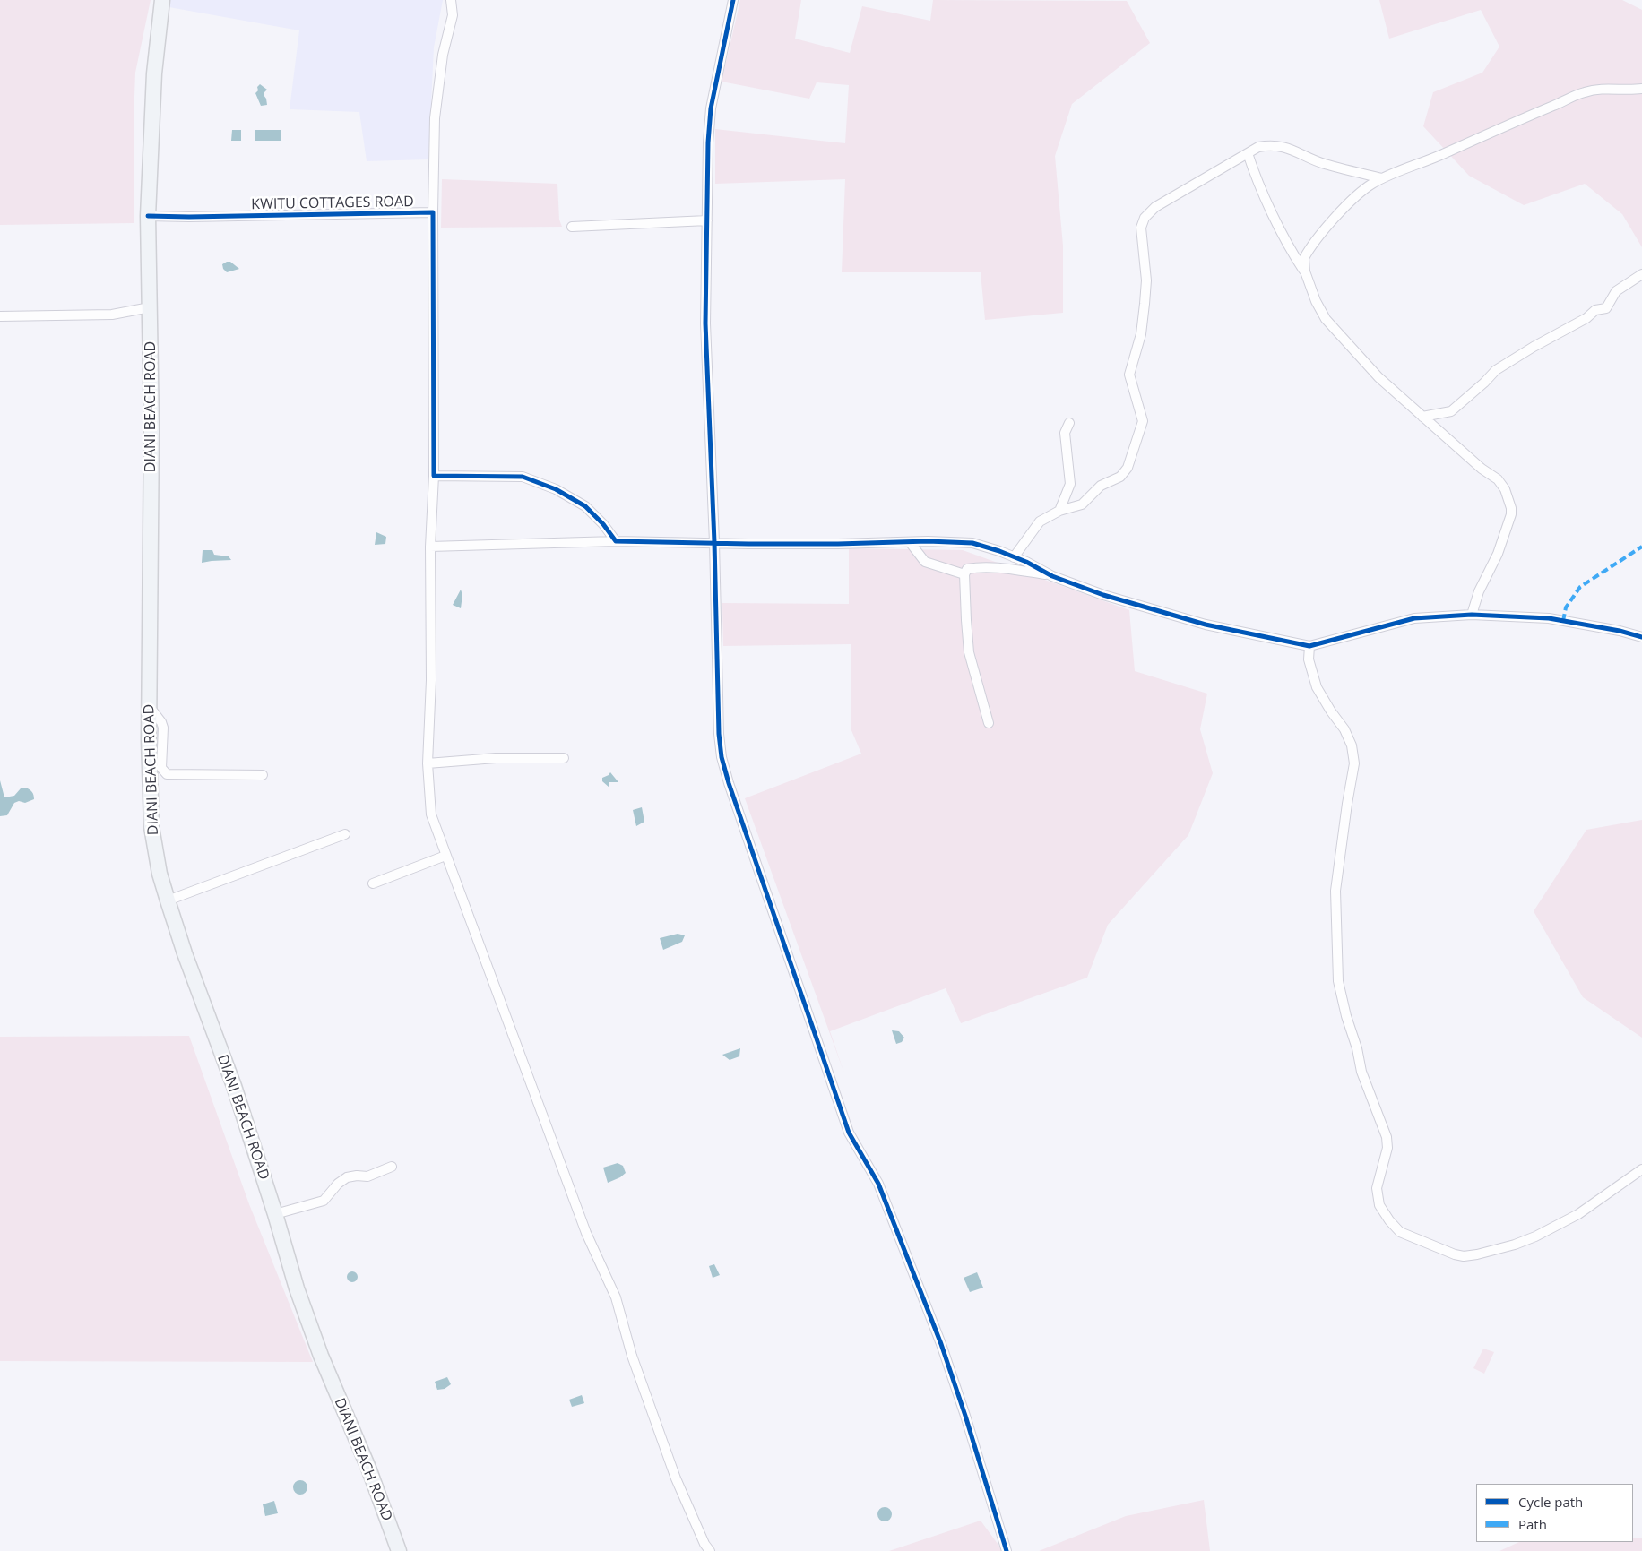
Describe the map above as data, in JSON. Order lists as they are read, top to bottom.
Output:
{
  "streets": {
    "main road": ["DIANI BEACH ROAD"],
    "street": ["KWITU COTTAGES ROAD"]
  },
  "crossings": [
    ["KWITU COTTAGES ROAD", "DIANI BEACH ROAD"]
  ],
  "legend": ["Cycle path", "Path"]
}
